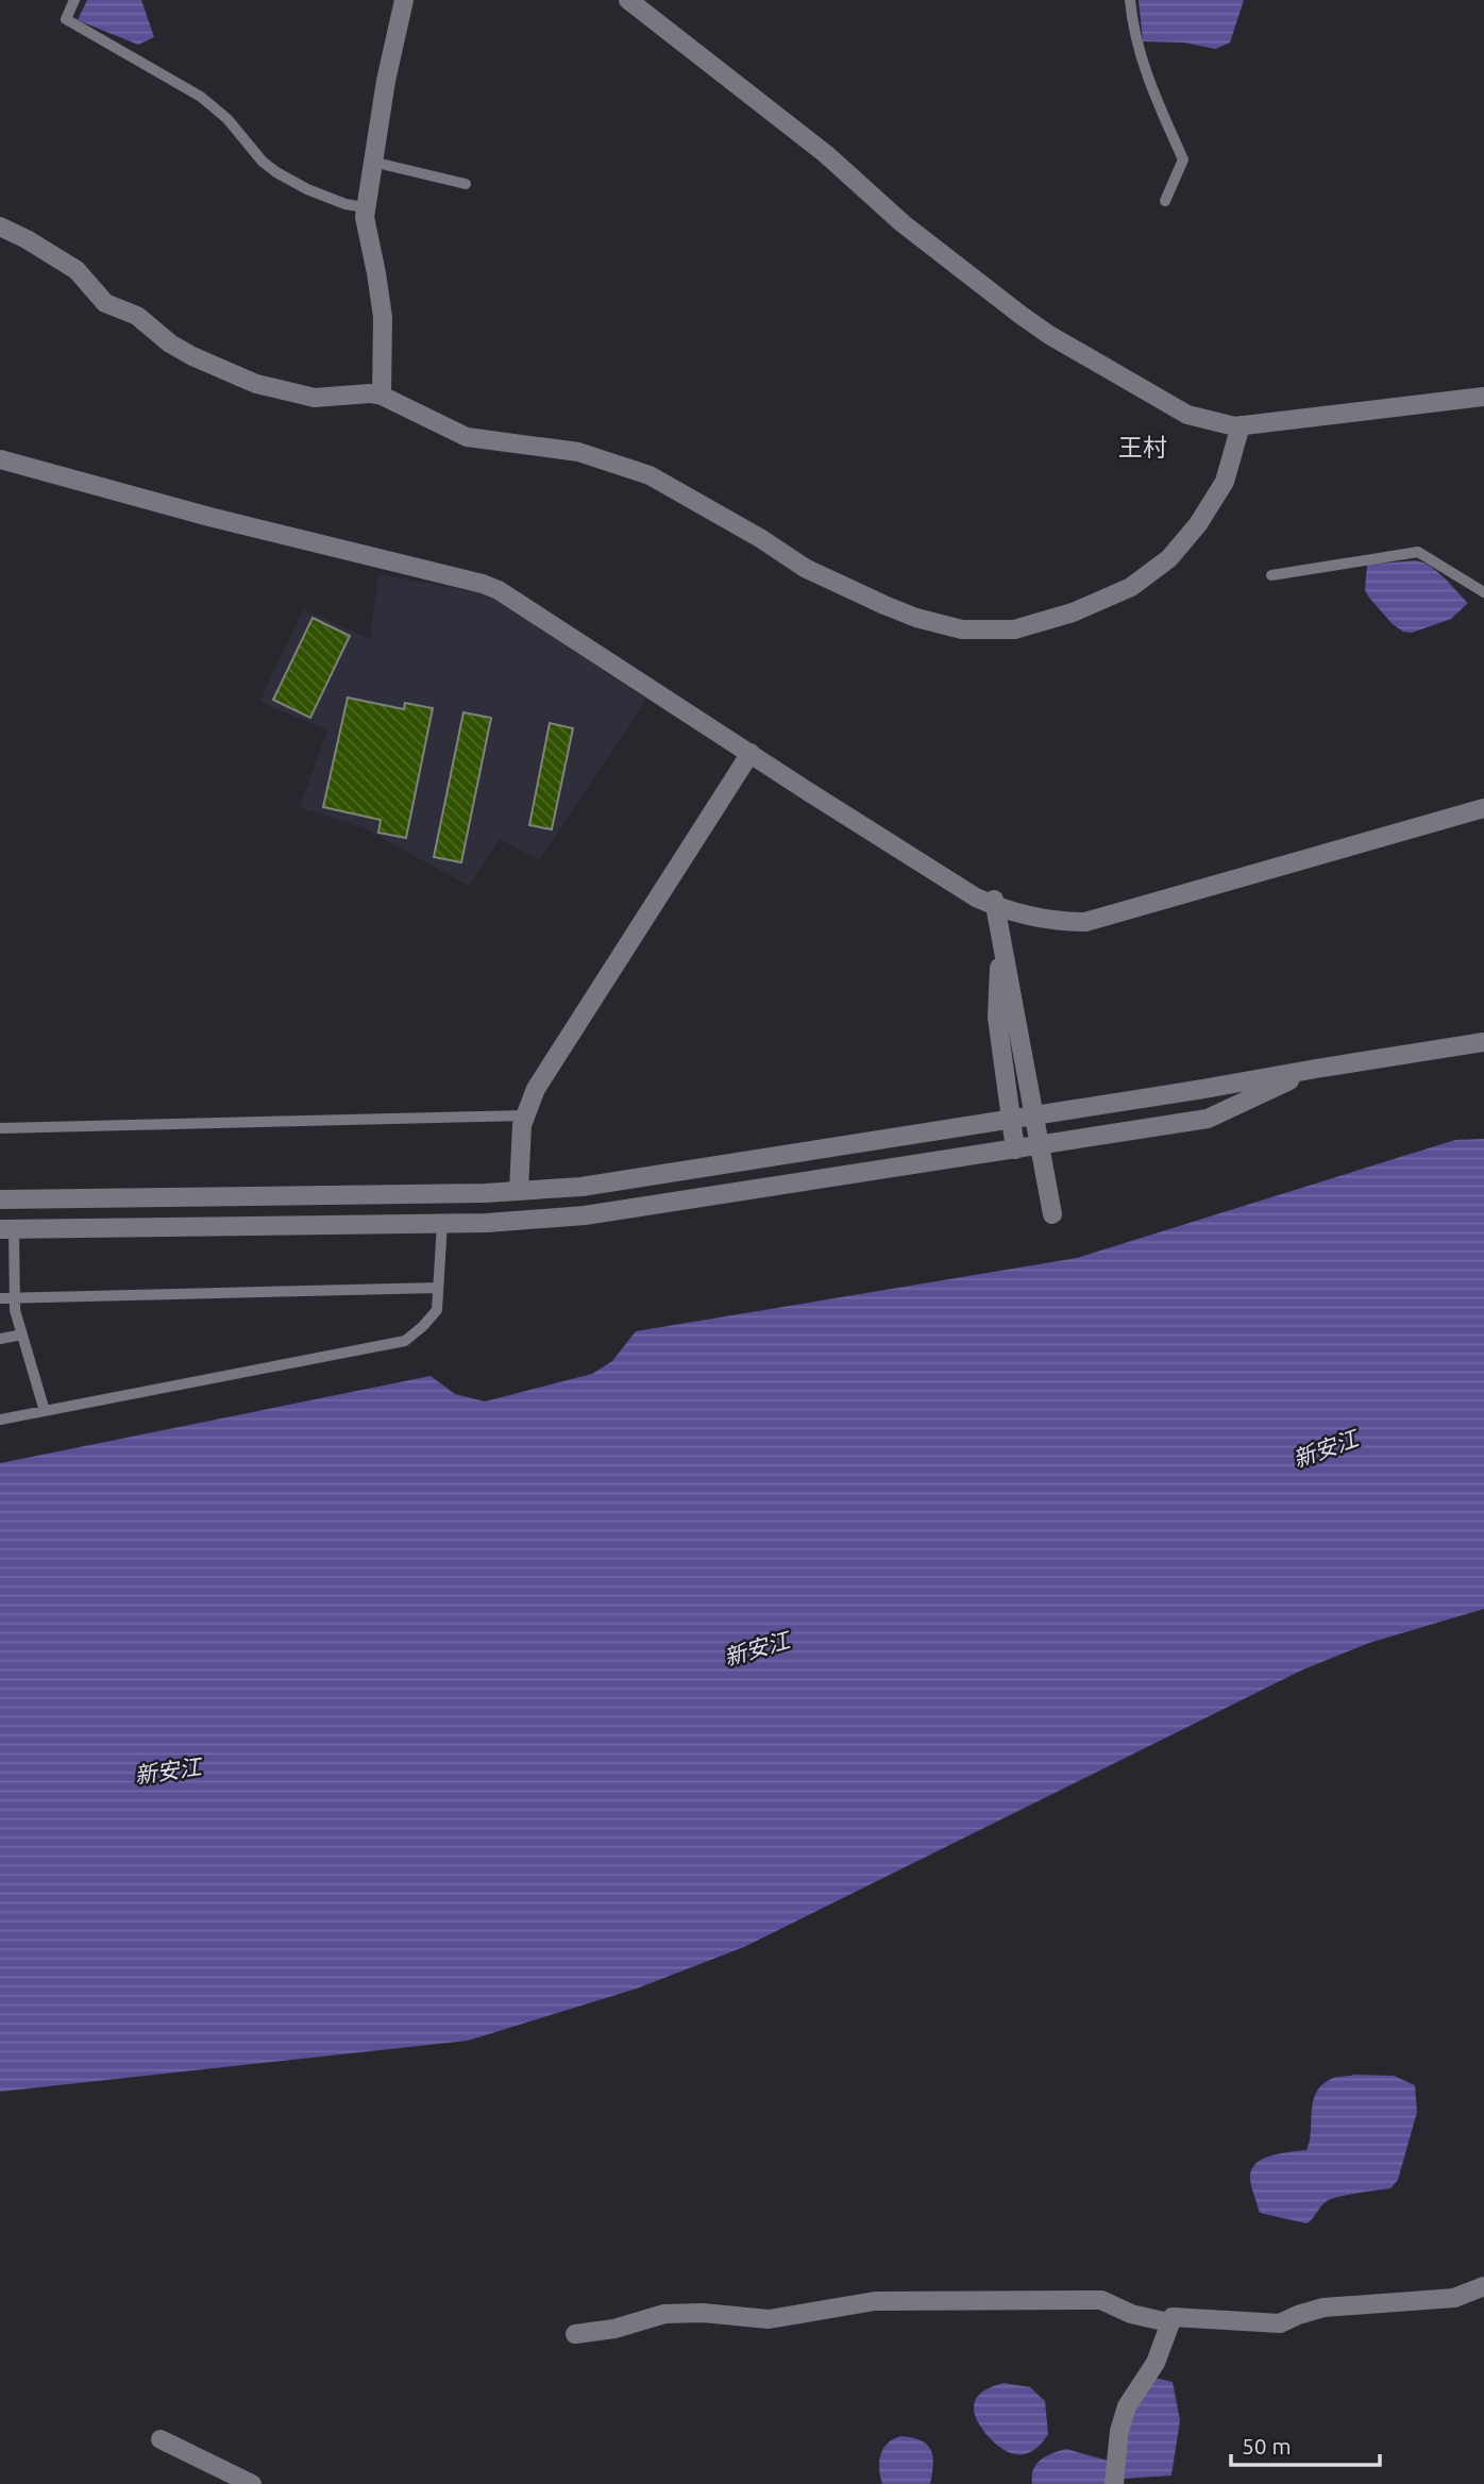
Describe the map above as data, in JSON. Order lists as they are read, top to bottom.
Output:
{
  "districts": ["王村"],
  "water": ["新安江"],
  "scale_bar": "50 m"
}
